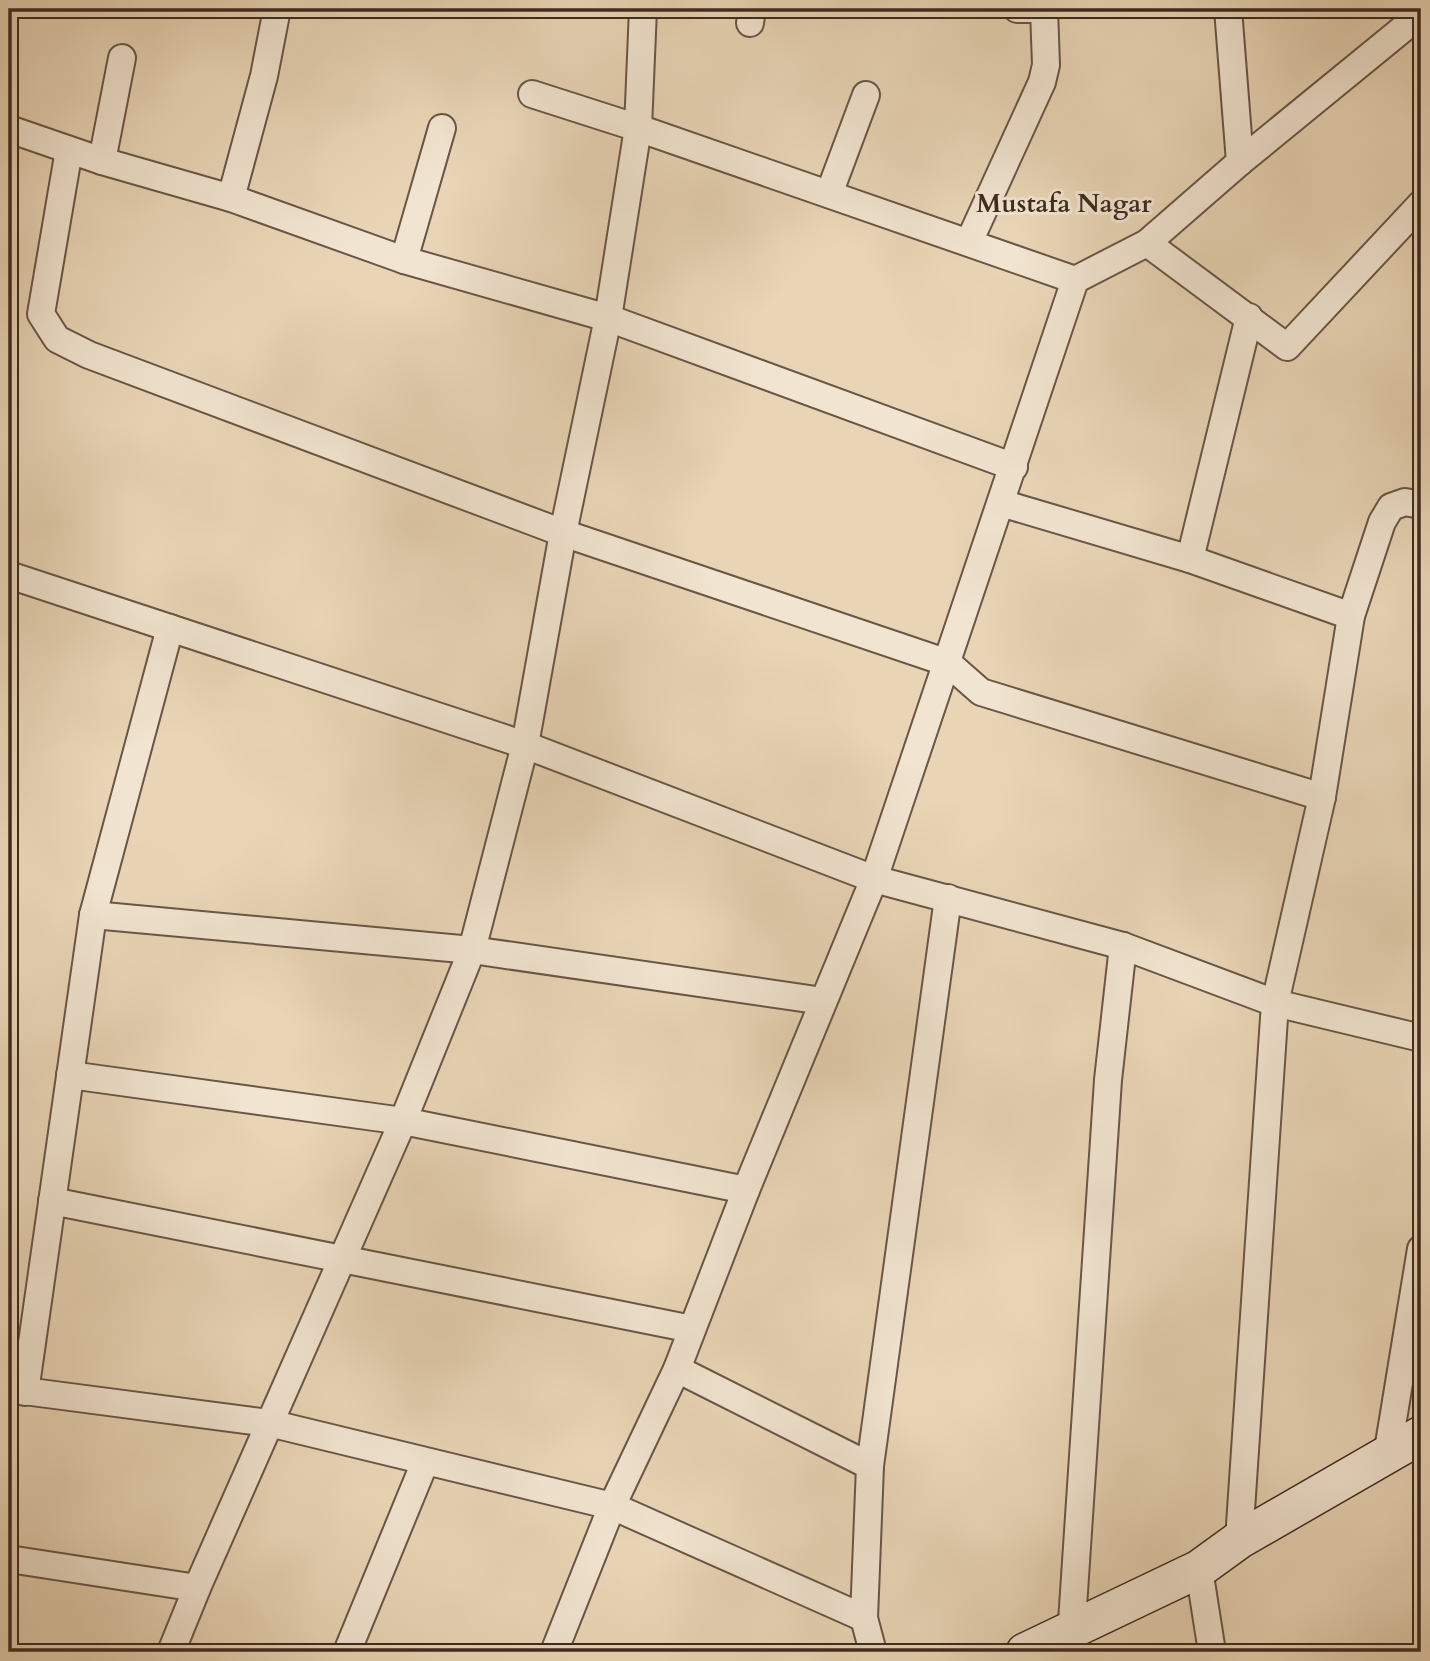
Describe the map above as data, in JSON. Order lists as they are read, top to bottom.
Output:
{
  "districts": ["Mustafa Nagar"]
}
